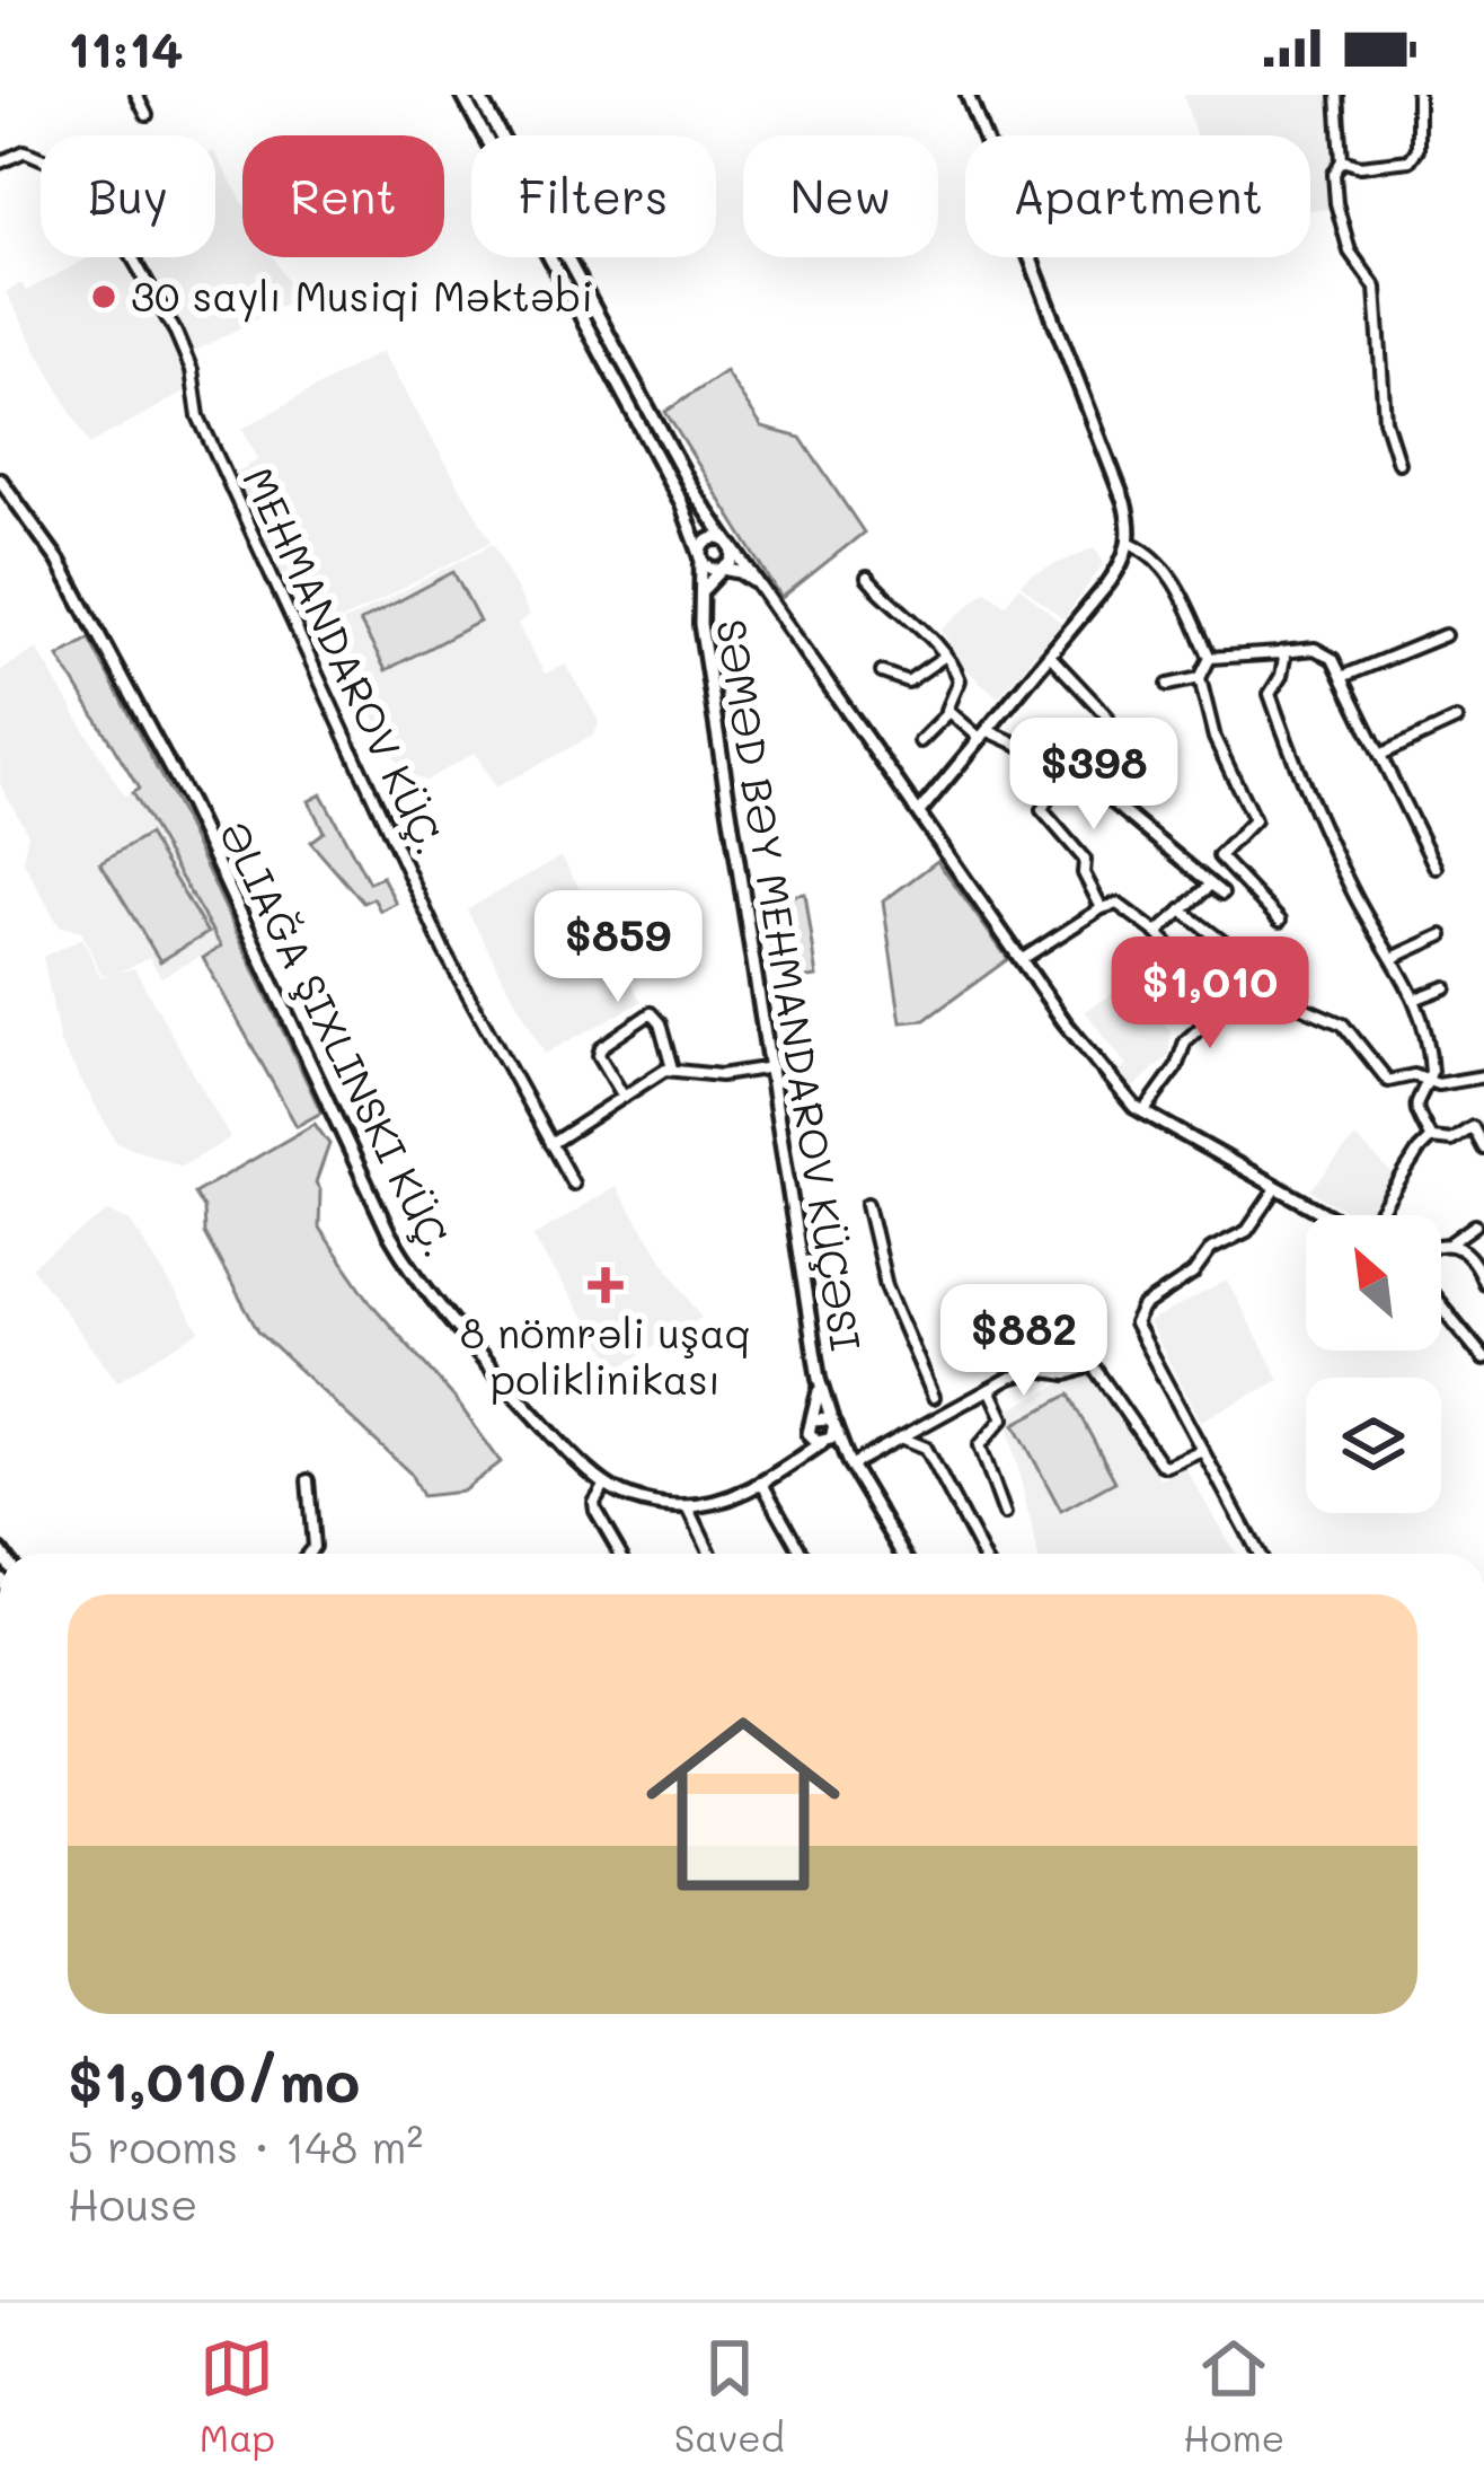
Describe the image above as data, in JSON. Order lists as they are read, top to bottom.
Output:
{
  "streets": {
    "main road": ["SƏMƏD BƏY MEHMANDAROV KÜÇƏSI"],
    "street": ["MEHMANDAROV KÜÇ."]
  },
  "places": {
    "other": ["30 saylı Musiqi Məktəbi"],
    "health": ["8 nömrəli uşaq poliklinikası"]
  },
  "north": "top left",
  "page": {
    "status": "11:14",
    "chip": [
      "Buy",
      "Rent",
      "Filters",
      "New",
      "Apartment"
    ],
    "price": [
      "$398",
      "$859",
      "$1,010",
      "$882"
    ],
    "list": [
      {
        "name": "$1,010/mo",
        "note": "5 rooms · 148 m² · House"
      }
    ],
    "tabs": ["Map", "Saved", "Home"]
  }
}
